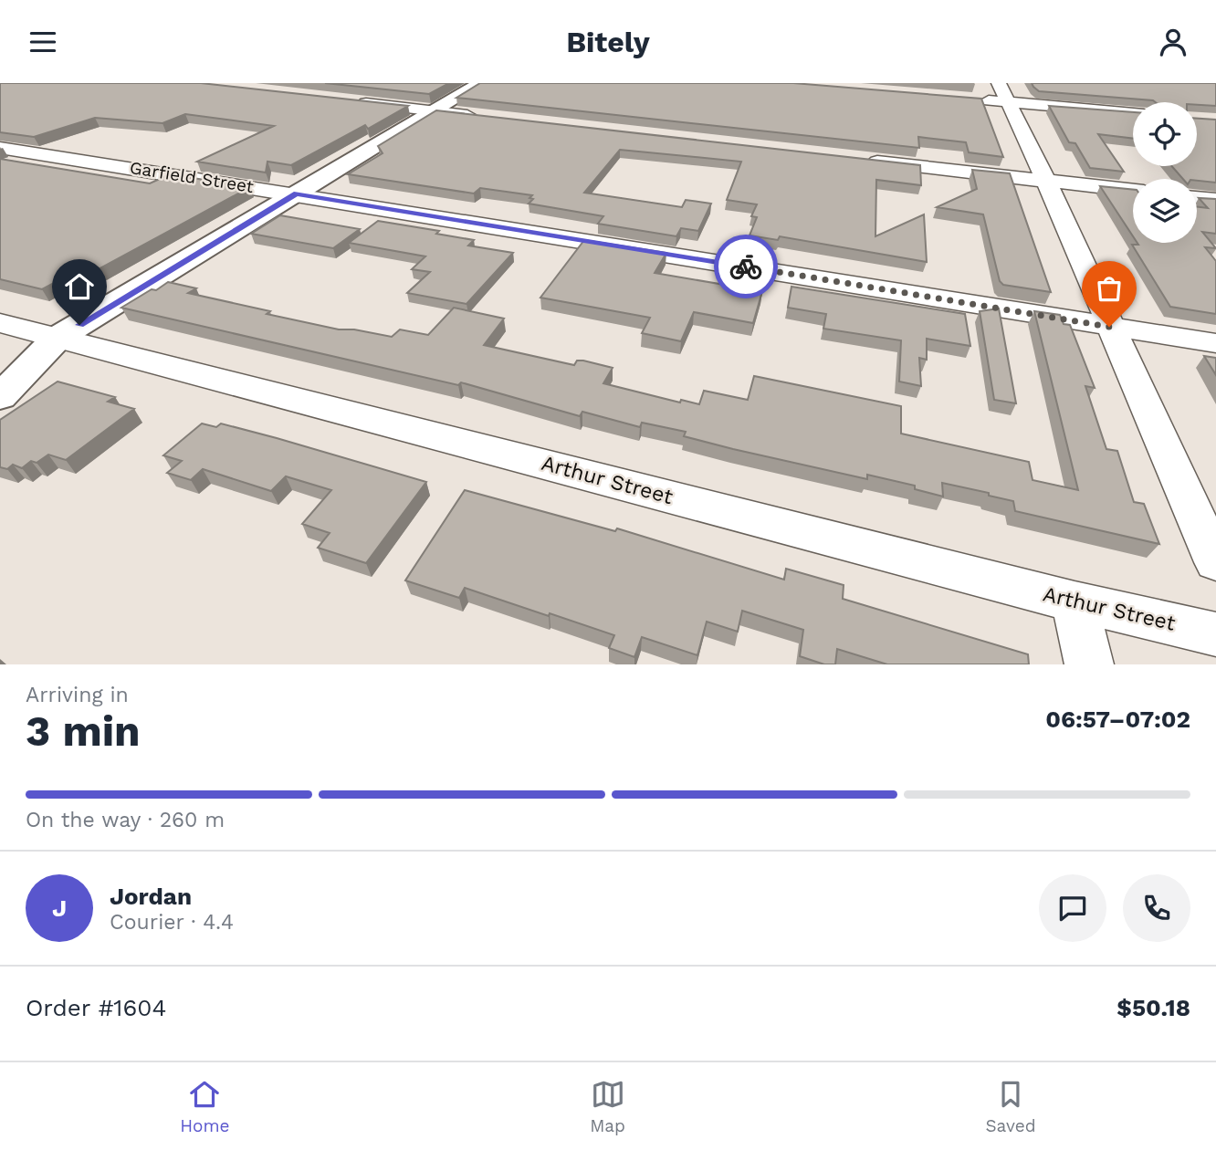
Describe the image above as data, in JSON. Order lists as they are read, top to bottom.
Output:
{
  "streets": {
    "street": ["Garfield Street", "Arthur Street"]
  },
  "page": {
    "header": "Bitely",
    "heading": ["3 min", "Arriving in", "06:57–07:02"],
    "panel": [
      "Jordan",
      "Courier · 4.4",
      "Order #1604",
      "$50.18"
    ],
    "bar": "On the way · 260 m",
    "round": "J",
    "tabs": ["Home", "Map", "Saved"]
  }
}
